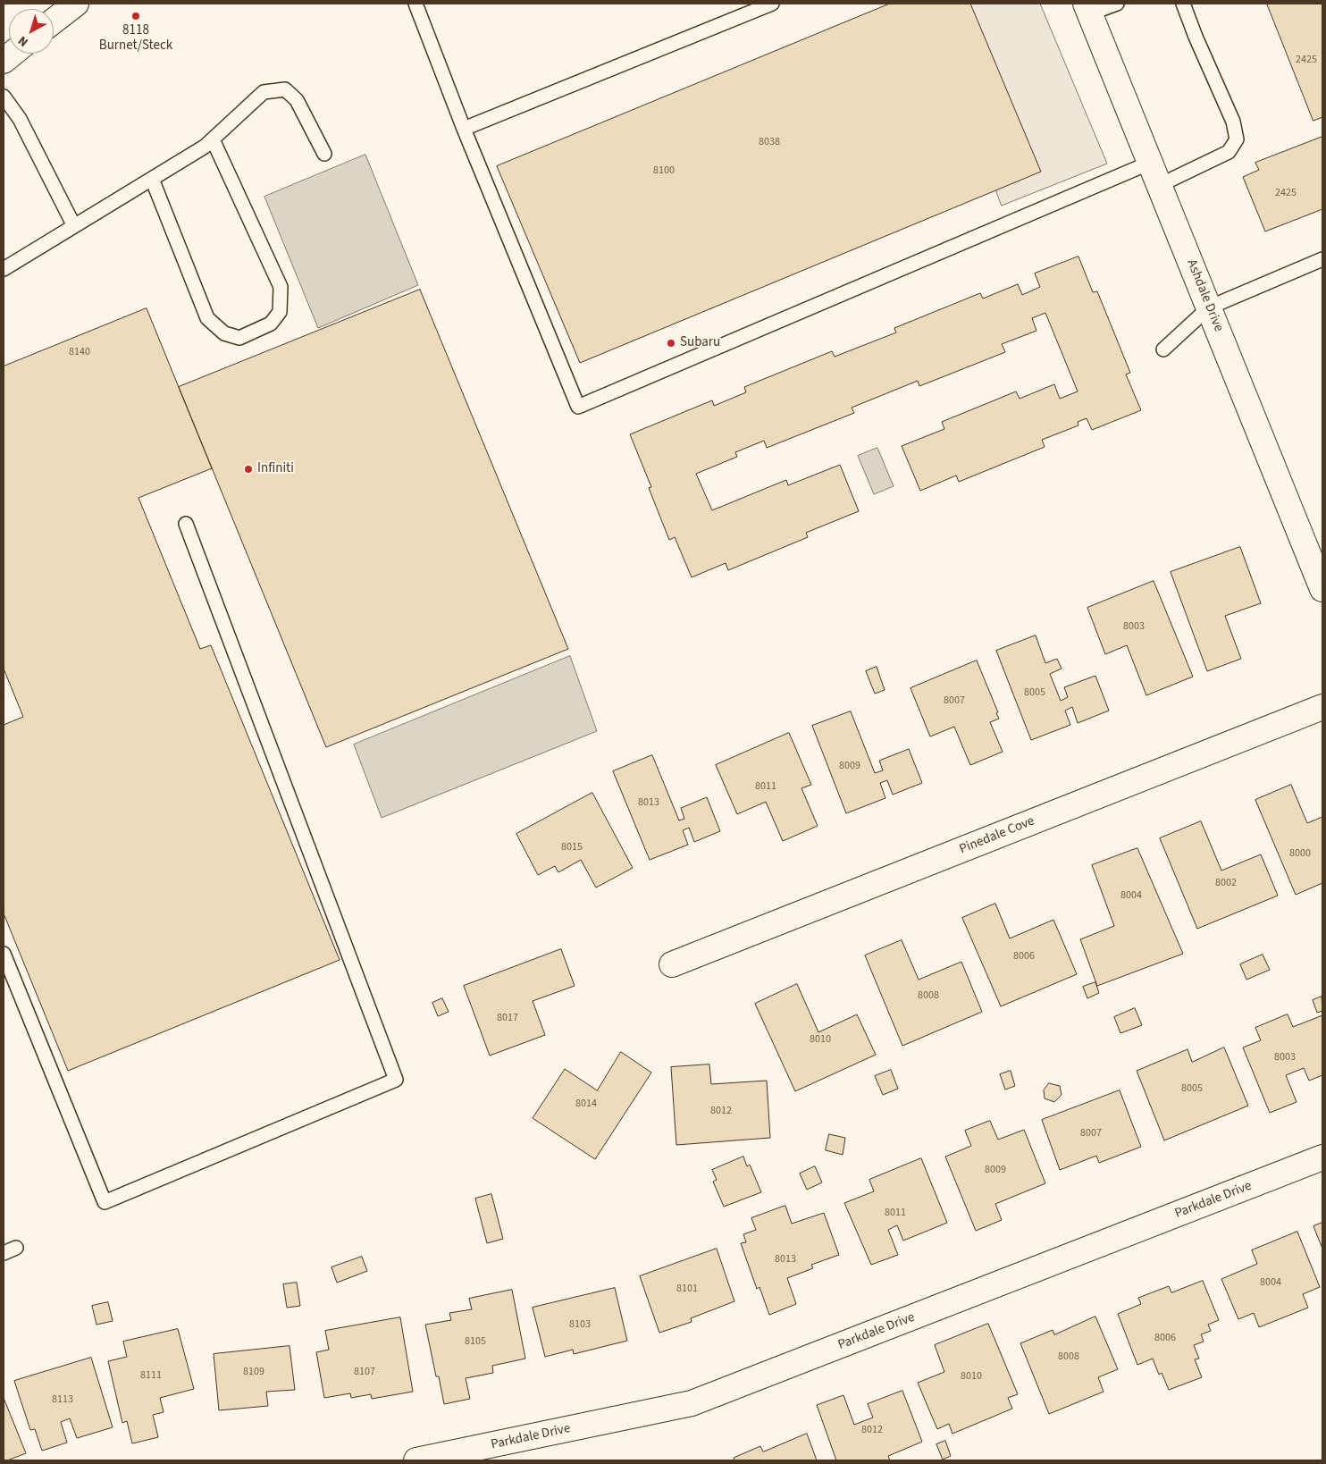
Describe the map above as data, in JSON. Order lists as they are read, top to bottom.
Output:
{
  "streets": {
    "street": ["Ashdale Drive", "Pinedale Cove", "Parkdale Drive"]
  },
  "places": ["8118 Burnet/Steck", "Subaru", "Infiniti"],
  "house_numbers": [
    "2425",
    "8038",
    "8100",
    "2425",
    "8140",
    "8003",
    "8005",
    "8007",
    "8009",
    "8011",
    "8013",
    "8015",
    "8000",
    "8002",
    "8004",
    "8006",
    "8008",
    "8017",
    "8010",
    "8003",
    "8005",
    "8014",
    "8012",
    "8007",
    "8009",
    "8011",
    "8013",
    "8004",
    "8101",
    "8103",
    "8006",
    "8105",
    "8008",
    "8109",
    "8107",
    "8111",
    "8010",
    "8113",
    "8012"
  ],
  "north": "bottom left"
}
